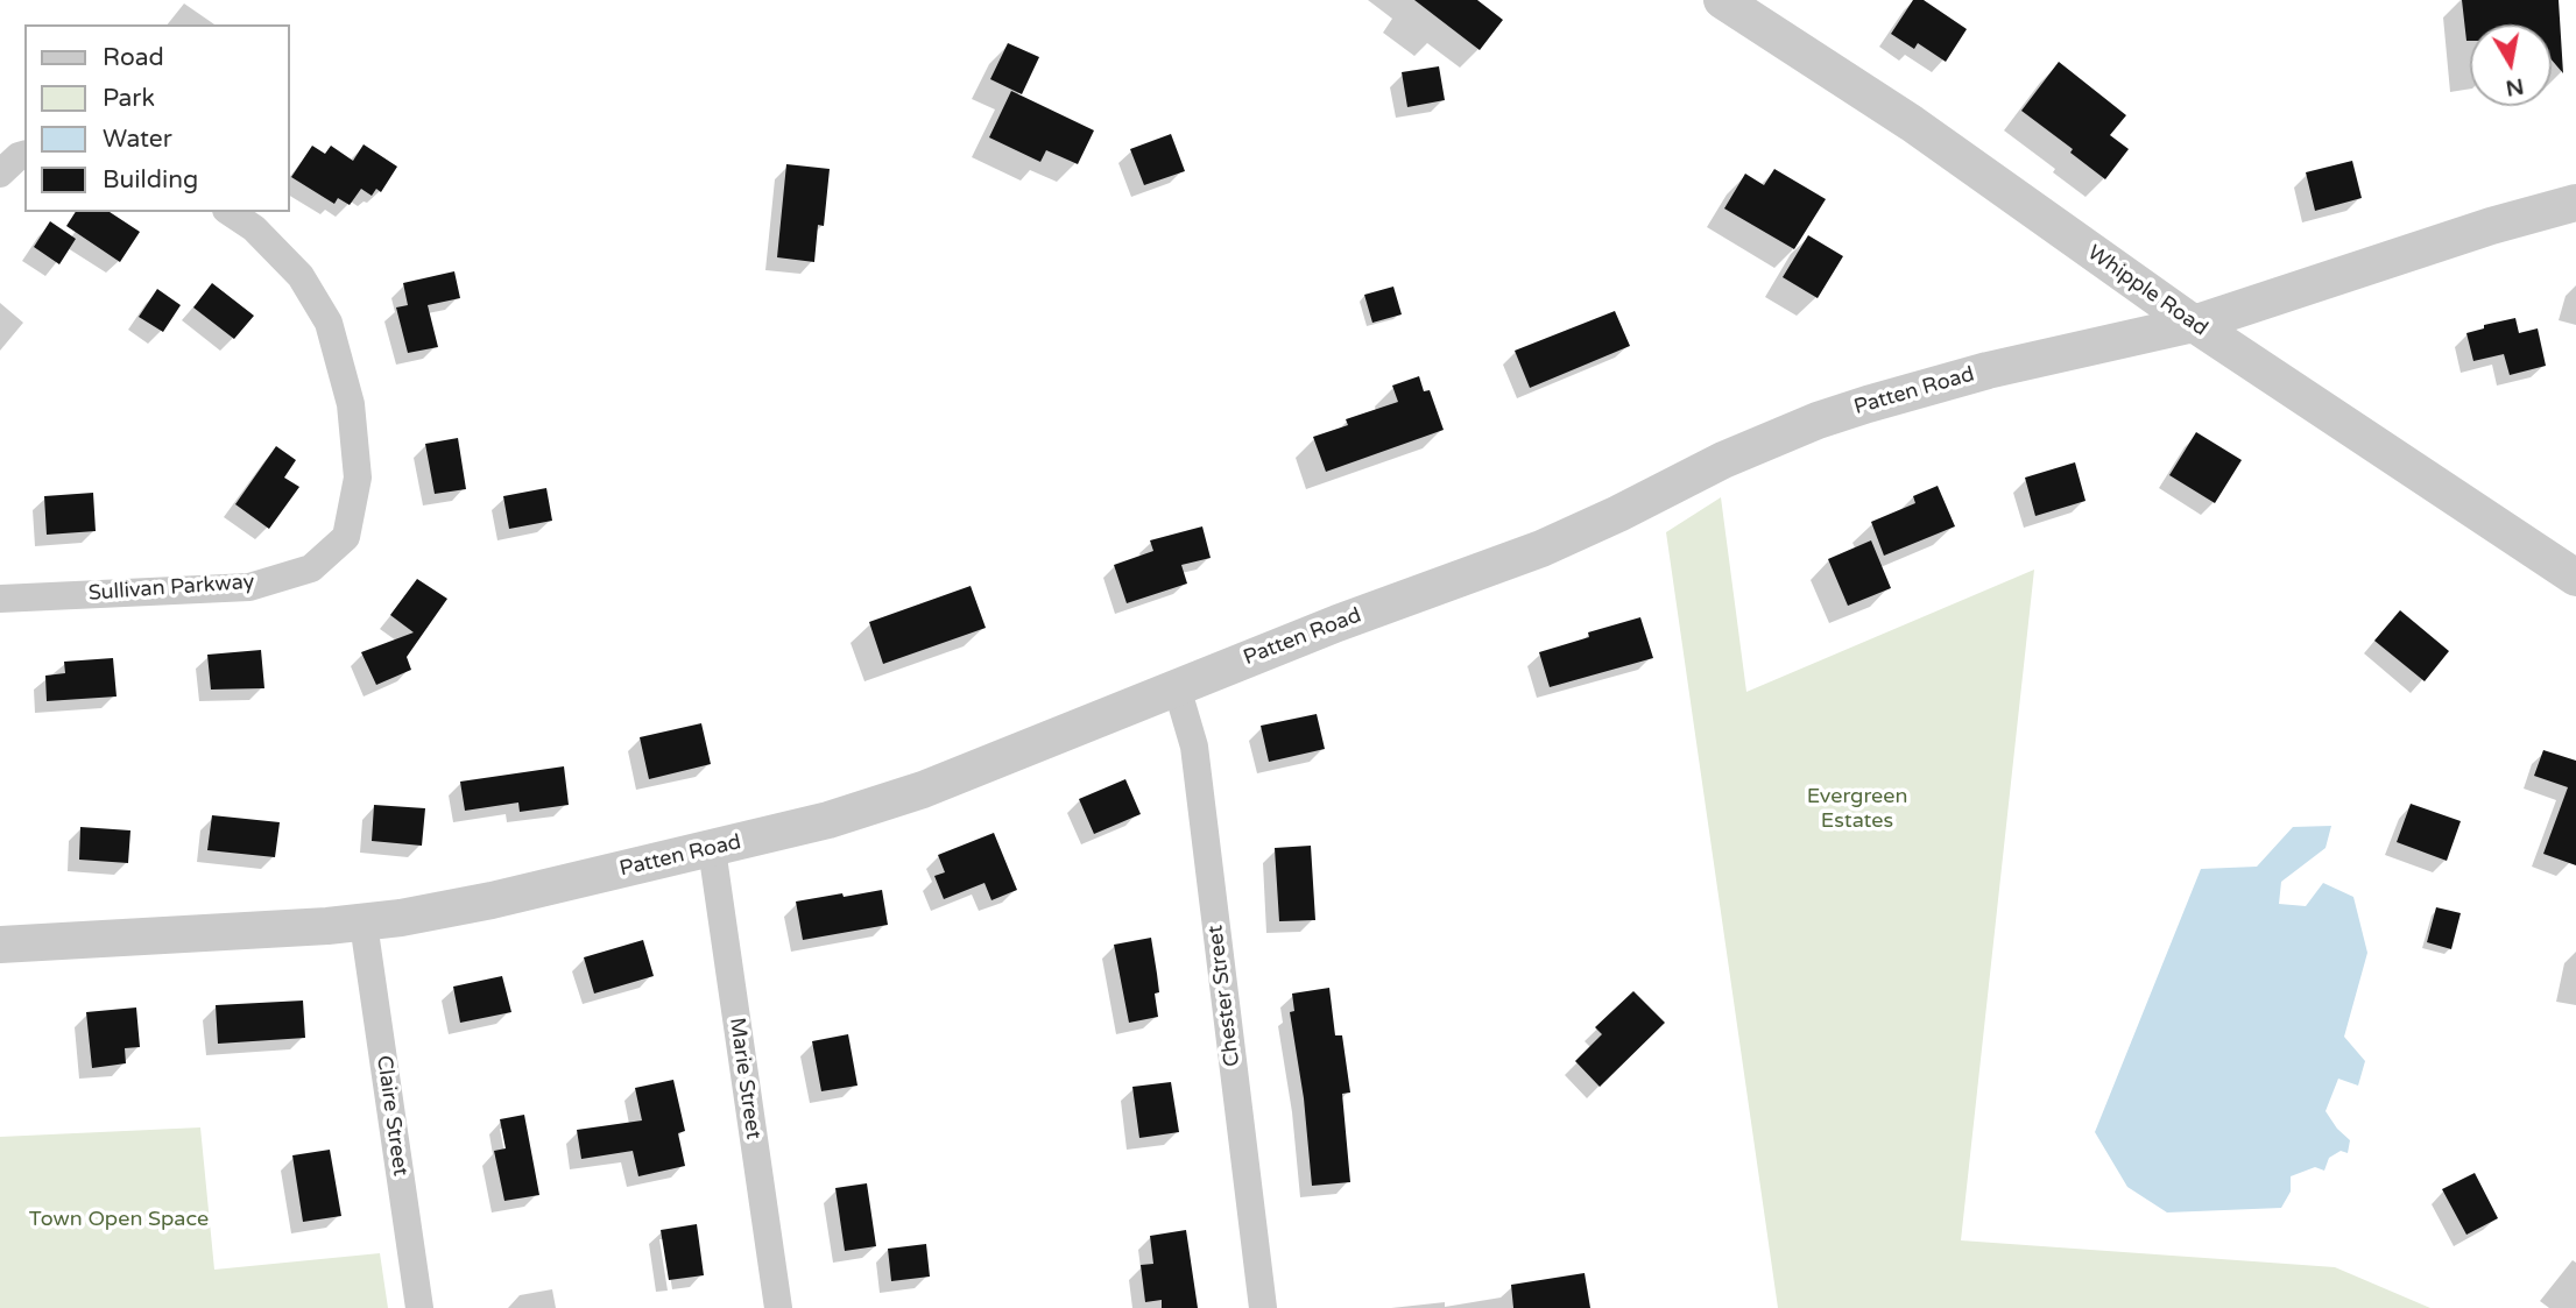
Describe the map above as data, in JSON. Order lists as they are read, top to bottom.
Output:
{
  "streets": {
    "street": [
      "Whipple Road",
      "Patten Road",
      "Sullivan Parkway",
      "Chester Street",
      "Marie Street",
      "Claire Street"
    ]
  },
  "crossings": [
    ["Whipple Road", "Patten Road"],
    ["Patten Road", "Chester Street"],
    ["Patten Road", "Marie Street"],
    ["Patten Road", "Claire Street"]
  ],
  "parks": ["Evergreen Estates", "Town Open Space"],
  "legend": [
    "Road",
    "Park",
    "Water",
    "Building"
  ],
  "north": "bottom"
}
